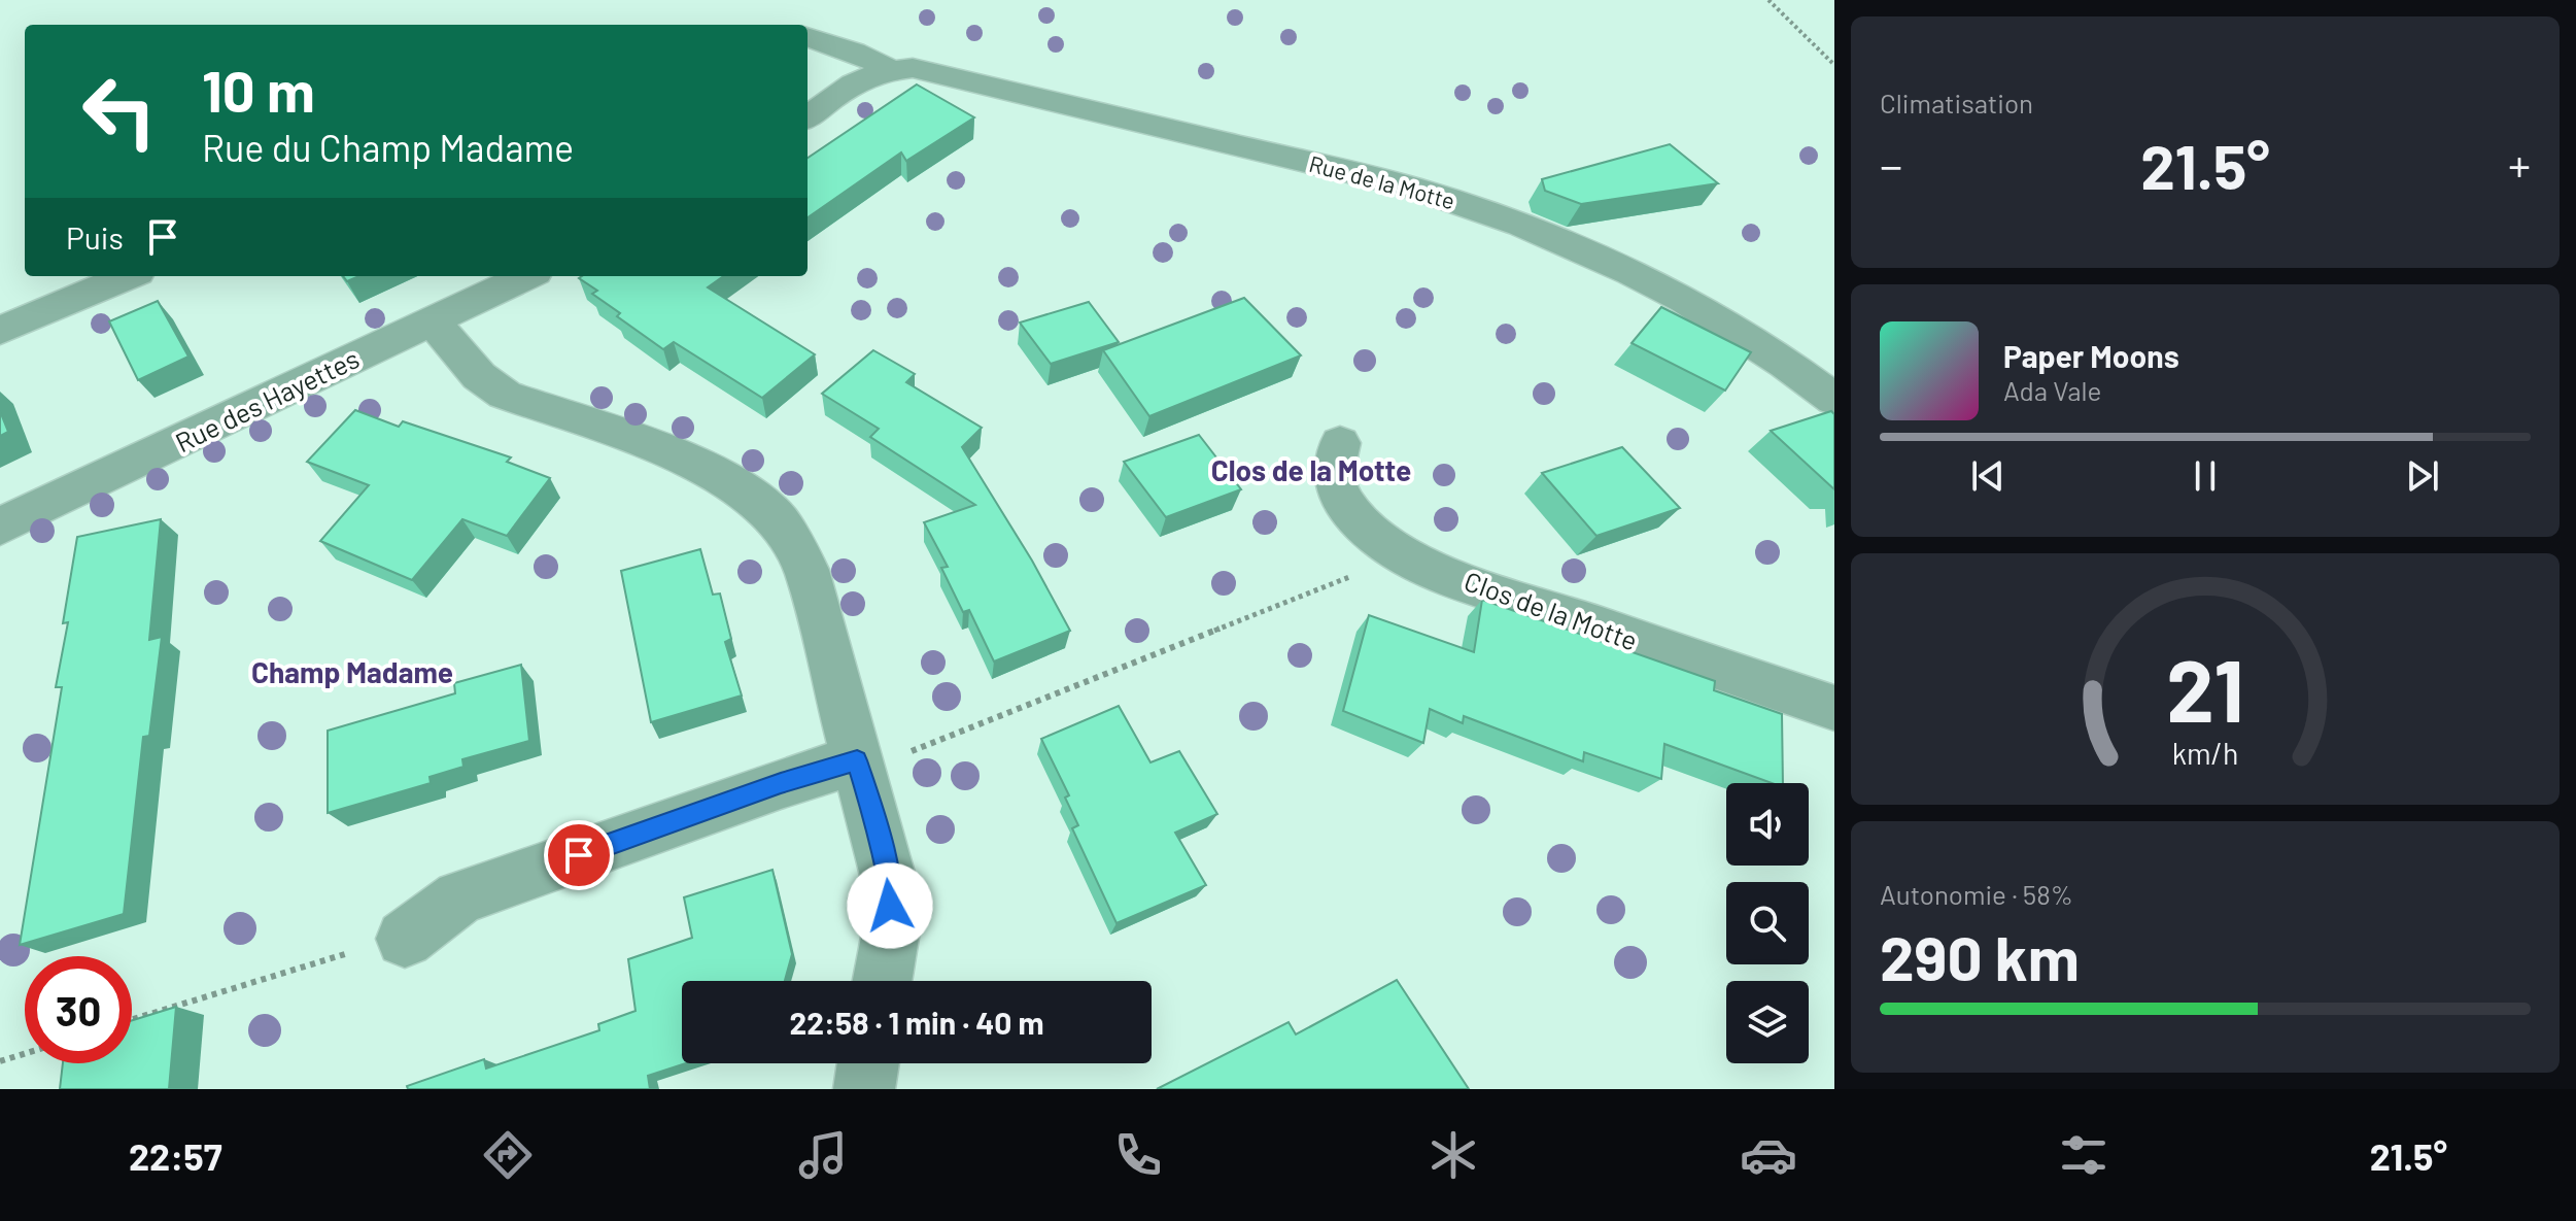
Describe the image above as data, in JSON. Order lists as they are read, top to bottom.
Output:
{
  "streets": {
    "street": ["Rue de la Motte", "Rue des Hayettes", "Clos de la Motte"]
  },
  "districts": ["Clos de la Motte", "Champ Madame"],
  "page": {
    "tile": [
      "Climatisation",
      ["Autonomie · 58%", "290 km"]
    ],
    "turn": ["10 m", "Rue du Champ Madame"],
    "heat": ["−", "21.5°", "+"],
    "then": "Puis",
    "song": ["Paper Moons", "Ada Vale"],
    "limit": "30",
    "trip": "22:58 · 1 min · 40 m",
    "tabs": ["22:57", "21.5°"],
    "gauge": ["21", "km/h"]
  }
}
